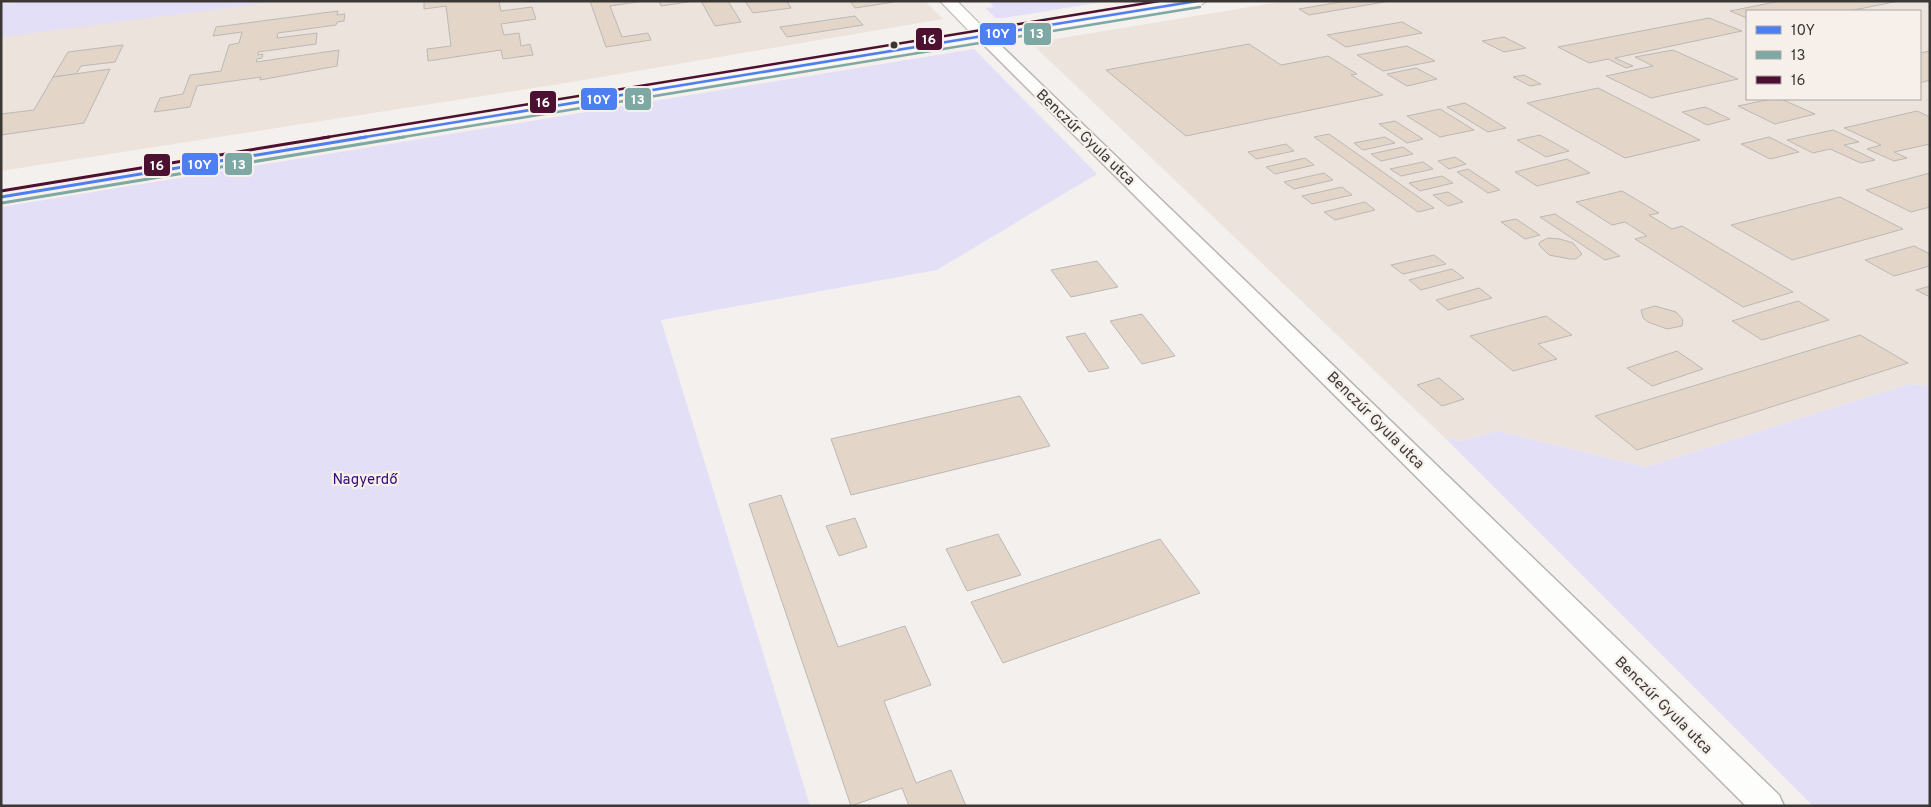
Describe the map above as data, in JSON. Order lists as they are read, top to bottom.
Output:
{
  "streets": {
    "street": ["Benczúr Gyula utca"]
  },
  "parks": ["Nagyerdő"],
  "lines": ["transit line 10Y", "transit line 16", "transit line 13"],
  "legend": ["10Y", "13", "16"]
}
